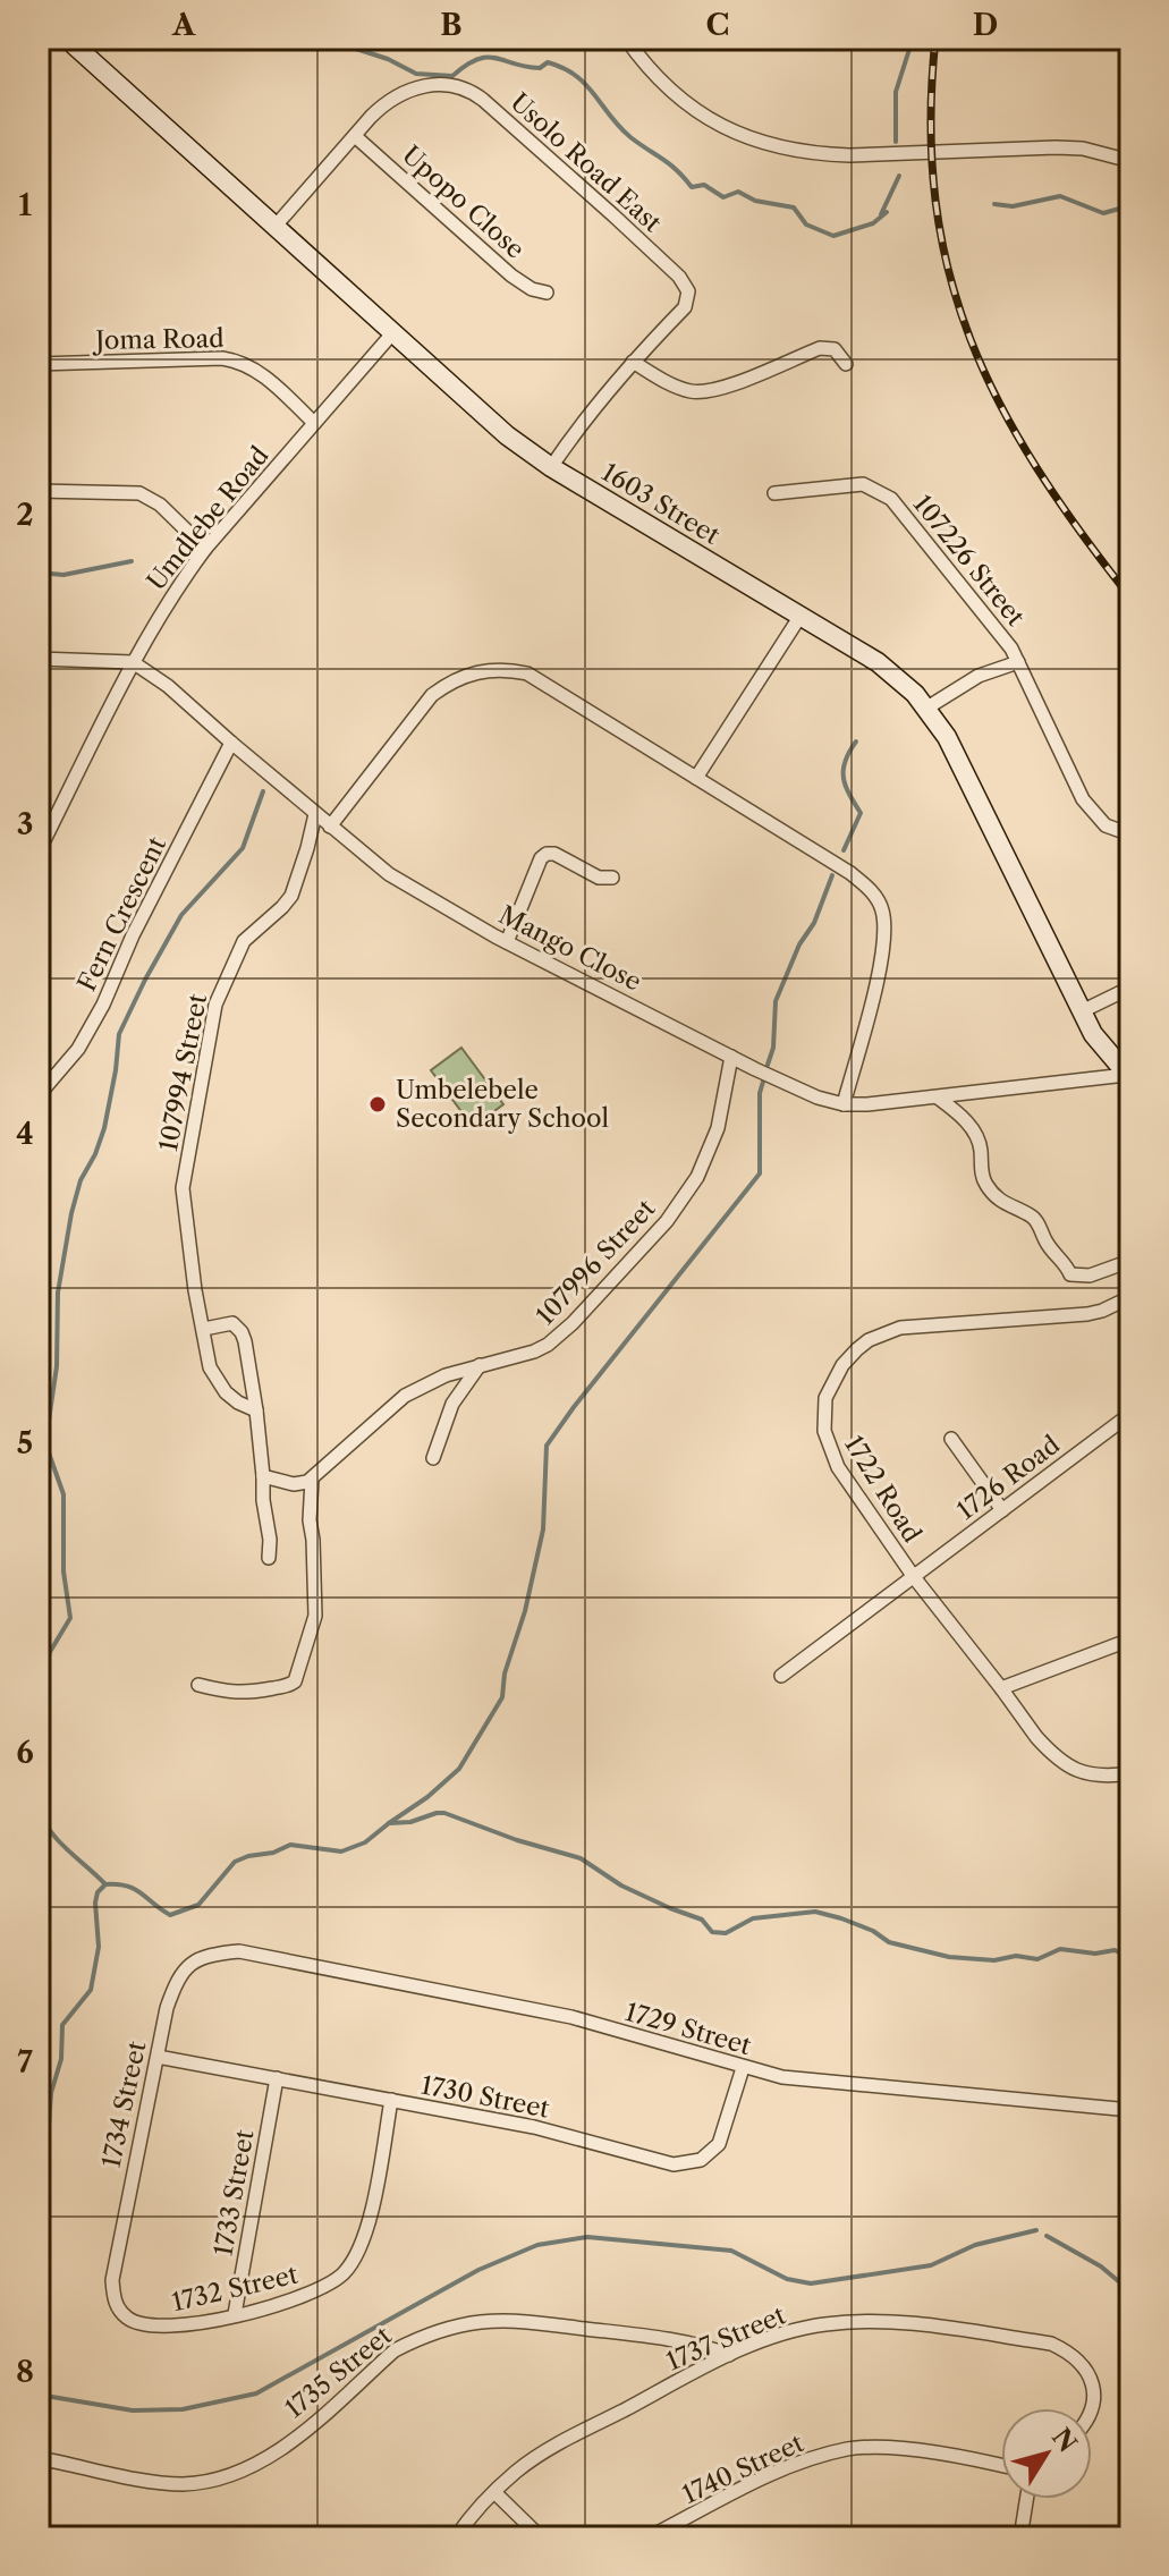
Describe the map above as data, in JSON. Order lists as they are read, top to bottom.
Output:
{
  "streets": {
    "street": [
      "Usolo Road East",
      "Upopo Close",
      "Joma Road",
      "1603 Street",
      "Umdlebe Road",
      "107226 Street",
      "Fern Crescent",
      "Mango Close",
      "107994 Street",
      "107996 Street",
      "1726 Road",
      "1722 Road",
      "1729 Street",
      "1730 Street",
      "1734 Street",
      "1733 Street",
      "1732 Street",
      "1737 Street",
      "1735 Street",
      "1740 Street"
    ]
  },
  "crossings": [
    ["Usolo Road East", "Upopo Close"],
    ["Usolo Road East", "1603 Street"],
    ["Joma Road", "Umdlebe Road"],
    ["1603 Street", "Umdlebe Road"],
    ["1603 Street", "107226 Street"],
    ["1603 Street", "Mango Close"],
    ["Umdlebe Road", "Mango Close"],
    ["Fern Crescent", "Mango Close"],
    ["Mango Close", "107994 Street"],
    ["Mango Close", "107996 Street"],
    ["1726 Road", "1722 Road"],
    ["1729 Street", "1730 Street"],
    ["1729 Street", "1734 Street"],
    ["1730 Street", "1734 Street"],
    ["1730 Street", "1733 Street"],
    ["1730 Street", "1732 Street"],
    ["1734 Street", "1732 Street"],
    ["1733 Street", "1732 Street"],
    ["1737 Street", "1735 Street"]
  ],
  "places": ["Umbelebele Secondary School"],
  "north": "top right",
  "grid": {
    "columns": [
      "A",
      "B",
      "C",
      "D"
    ],
    "rows": [
      "1",
      "2",
      "3",
      "4",
      "5",
      "6",
      "7",
      "8"
    ]
  }
}
